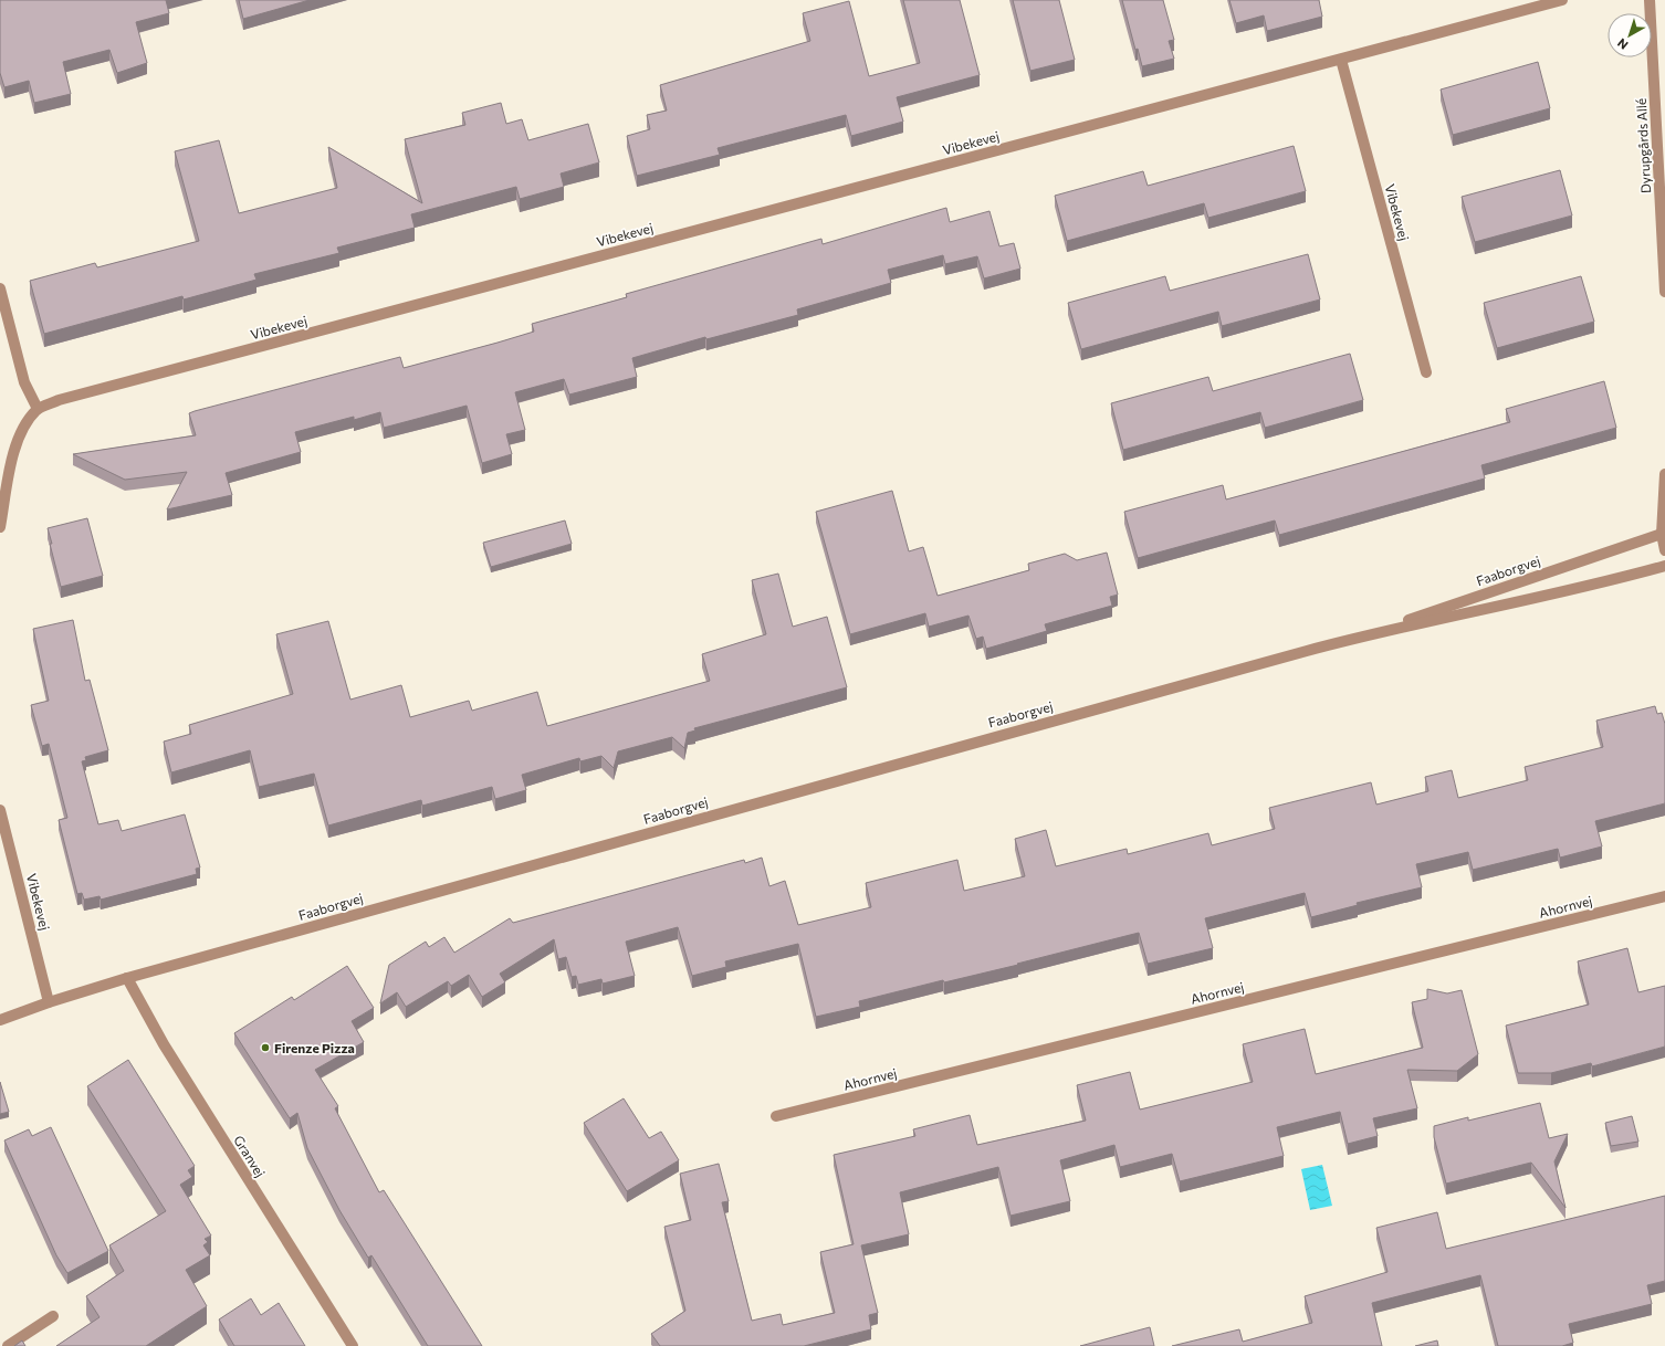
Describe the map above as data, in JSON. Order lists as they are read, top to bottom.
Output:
{
  "streets": {
    "street": [
      "Vibekevej",
      "Dyrupgårds Allé",
      "Faaborgvej",
      "Ahornvej",
      "Granvej"
    ]
  },
  "crossings": [
    ["Vibekevej", "Faaborgvej"],
    ["Faaborgvej", "Granvej"]
  ],
  "places": ["Firenze Pizza"],
  "north": "bottom left"
}
